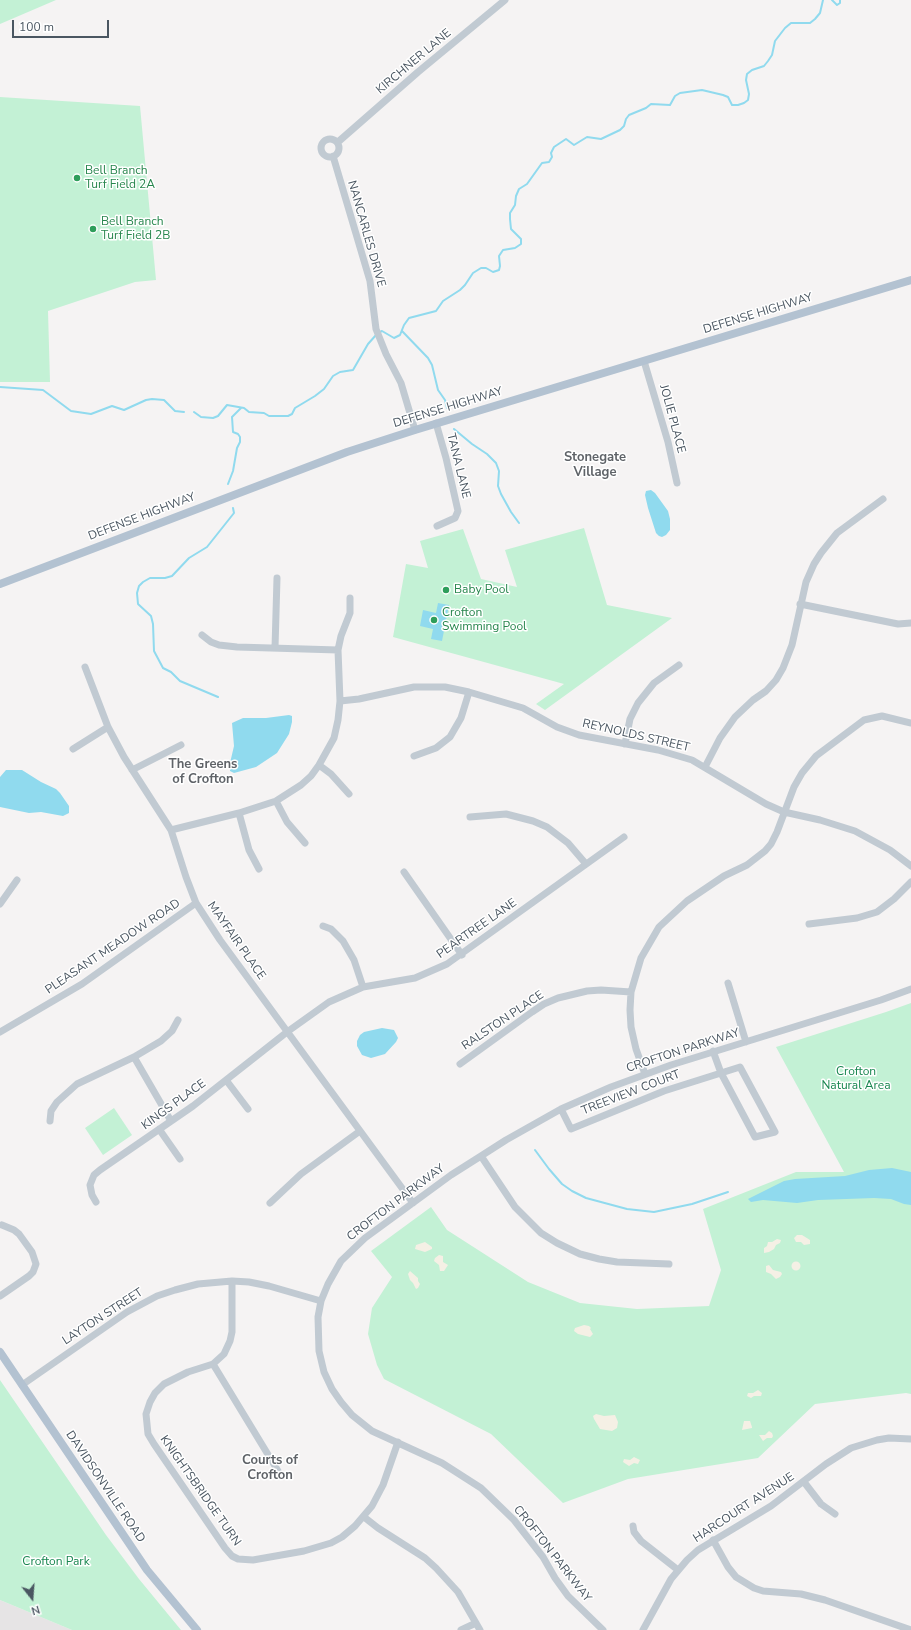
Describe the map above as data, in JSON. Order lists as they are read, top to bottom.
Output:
{
  "streets": {
    "main road": ["DEFENSE HIGHWAY", "DAVIDSONVILLE ROAD"],
    "street": [
      "KIRCHNER LANE",
      "NANCARLES DRIVE",
      "JOLIE PLACE",
      "TANA LANE",
      "REYNOLDS STREET",
      "PEARTREE LANE",
      "MAYFAIR PLACE",
      "PLEASANT MEADOW ROAD",
      "RALSTON PLACE",
      "CROFTON PARKWAY",
      "TREEVIEW COURT",
      "KINGS PLACE",
      "LAYTON STREET",
      "KNIGHTSBRIDGE TURN",
      "HARCOURT AVENUE"
    ]
  },
  "crossings": [
    ["KIRCHNER LANE", "NANCARLES DRIVE"],
    ["NANCARLES DRIVE", "DEFENSE HIGHWAY"],
    ["DEFENSE HIGHWAY", "JOLIE PLACE"],
    ["DEFENSE HIGHWAY", "TANA LANE"],
    ["PEARTREE LANE", "MAYFAIR PLACE"],
    ["PEARTREE LANE", "KINGS PLACE"],
    ["MAYFAIR PLACE", "PLEASANT MEADOW ROAD"],
    ["MAYFAIR PLACE", "CROFTON PARKWAY"],
    ["MAYFAIR PLACE", "KINGS PLACE"],
    ["CROFTON PARKWAY", "TREEVIEW COURT"],
    ["CROFTON PARKWAY", "LAYTON STREET"],
    ["CROFTON PARKWAY", "KNIGHTSBRIDGE TURN"],
    ["LAYTON STREET", "DAVIDSONVILLE ROAD"]
  ],
  "districts": ["Stonegate Village", "The Greens of Crofton", "Courts of Crofton"],
  "parks": ["Crofton Natural Area", "Crofton Park"],
  "places": [
    "Bell Branch Turf Field 2A",
    "Bell Branch Turf Field 2B",
    "Baby Pool",
    "Crofton Swimming Pool"
  ],
  "scale_bar": "100 m",
  "north": "bottom"
}
